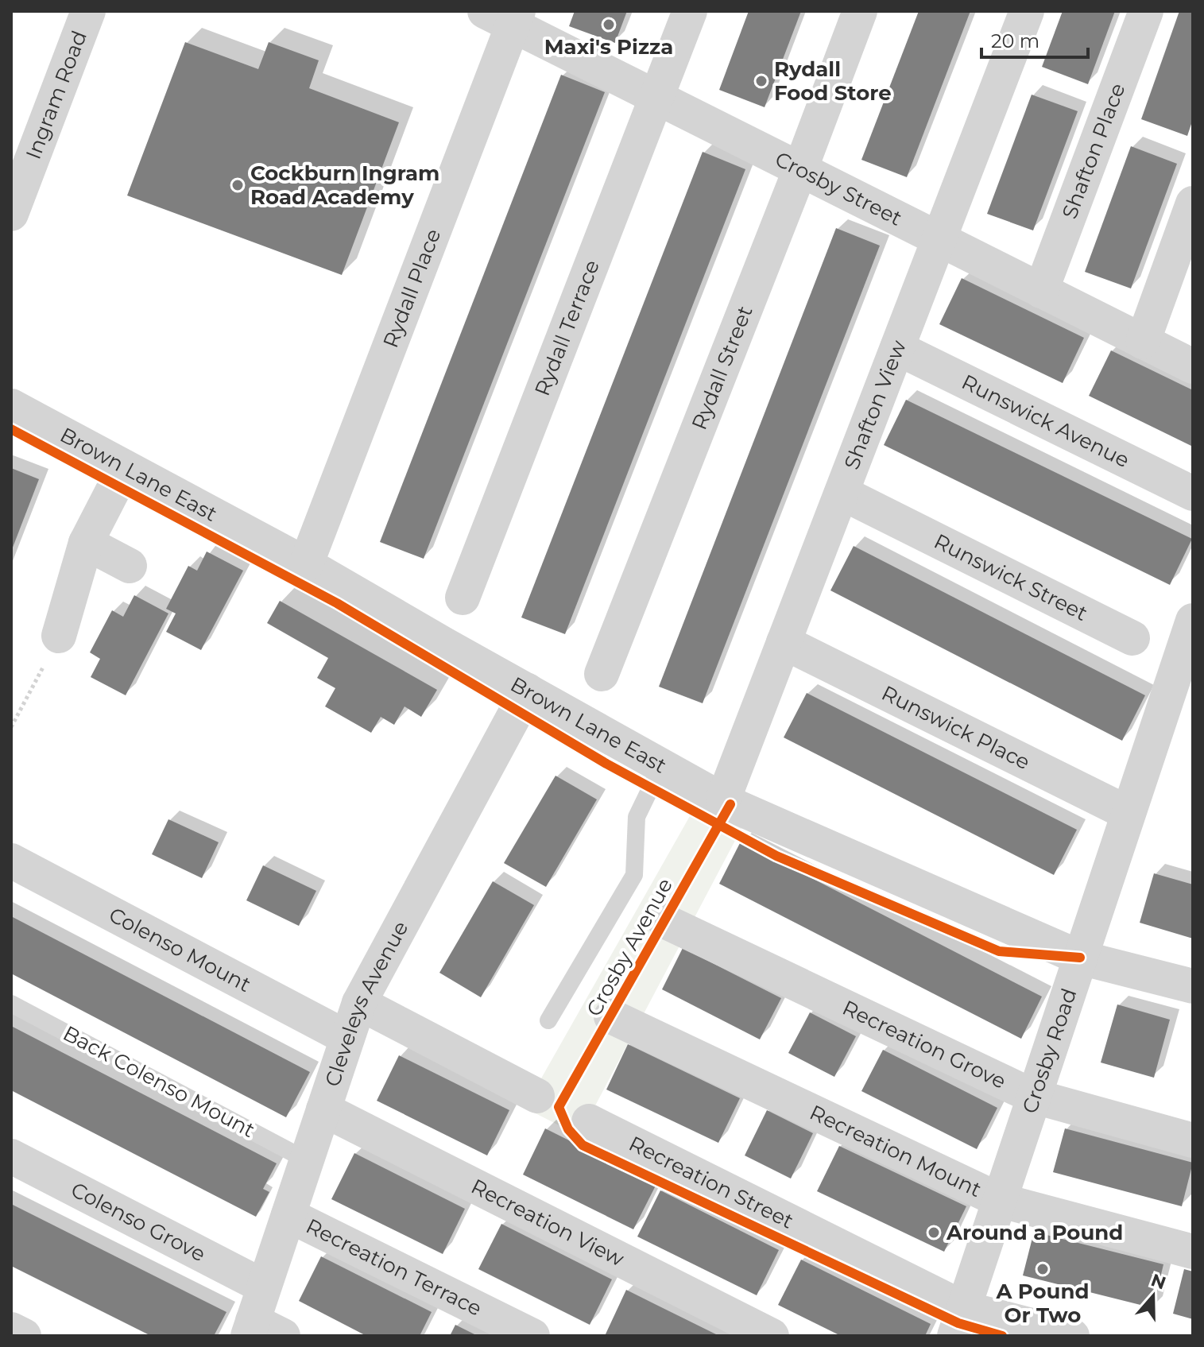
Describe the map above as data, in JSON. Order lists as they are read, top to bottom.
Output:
{
  "streets": {
    "street": [
      "Ingram Road",
      "Shafton Place",
      "Crosby Street",
      "Rydall Place",
      "Rydall Terrace",
      "Rydall Street",
      "Shafton View",
      "Runswick Avenue",
      "Brown Lane East",
      "Runswick Street",
      "Runswick Place",
      "Colenso Mount",
      "Cleveleys Avenue",
      "Recreation Grove",
      "Crosby Road",
      "Recreation Mount",
      "Recreation Street",
      "Colenso Grove",
      "Recreation View",
      "Recreation Terrace"
    ],
    "lane": ["Back Colenso Mount"],
    "cycle path": ["Crosby Avenue"]
  },
  "crossings": [
    ["Shafton Place", "Crosby Street"],
    ["Crosby Street", "Rydall Place"],
    ["Crosby Street", "Rydall Terrace"],
    ["Crosby Street", "Rydall Street"],
    ["Crosby Street", "Shafton View"],
    ["Rydall Place", "Brown Lane East"],
    ["Shafton View", "Runswick Avenue"],
    ["Shafton View", "Brown Lane East"],
    ["Shafton View", "Runswick Street"],
    ["Shafton View", "Runswick Place"],
    ["Brown Lane East", "Cleveleys Avenue"],
    ["Brown Lane East", "Crosby Road"],
    ["Runswick Place", "Crosby Road"],
    ["Colenso Mount", "Cleveleys Avenue"],
    ["Cleveleys Avenue", "Back Colenso Mount"],
    ["Cleveleys Avenue", "Colenso Grove"],
    ["Cleveleys Avenue", "Recreation View"],
    ["Cleveleys Avenue", "Recreation Terrace"],
    ["Recreation Grove", "Crosby Road"],
    ["Crosby Road", "Recreation Mount"],
    ["Crosby Road", "Recreation Street"]
  ],
  "places": [
    "Maxi's Pizza",
    "Rydall Food Store",
    "Cockburn Ingram Road Academy",
    "Around a Pound",
    "A Pound Or Two"
  ],
  "scale_bar": "20 m",
  "north": "top"
}
